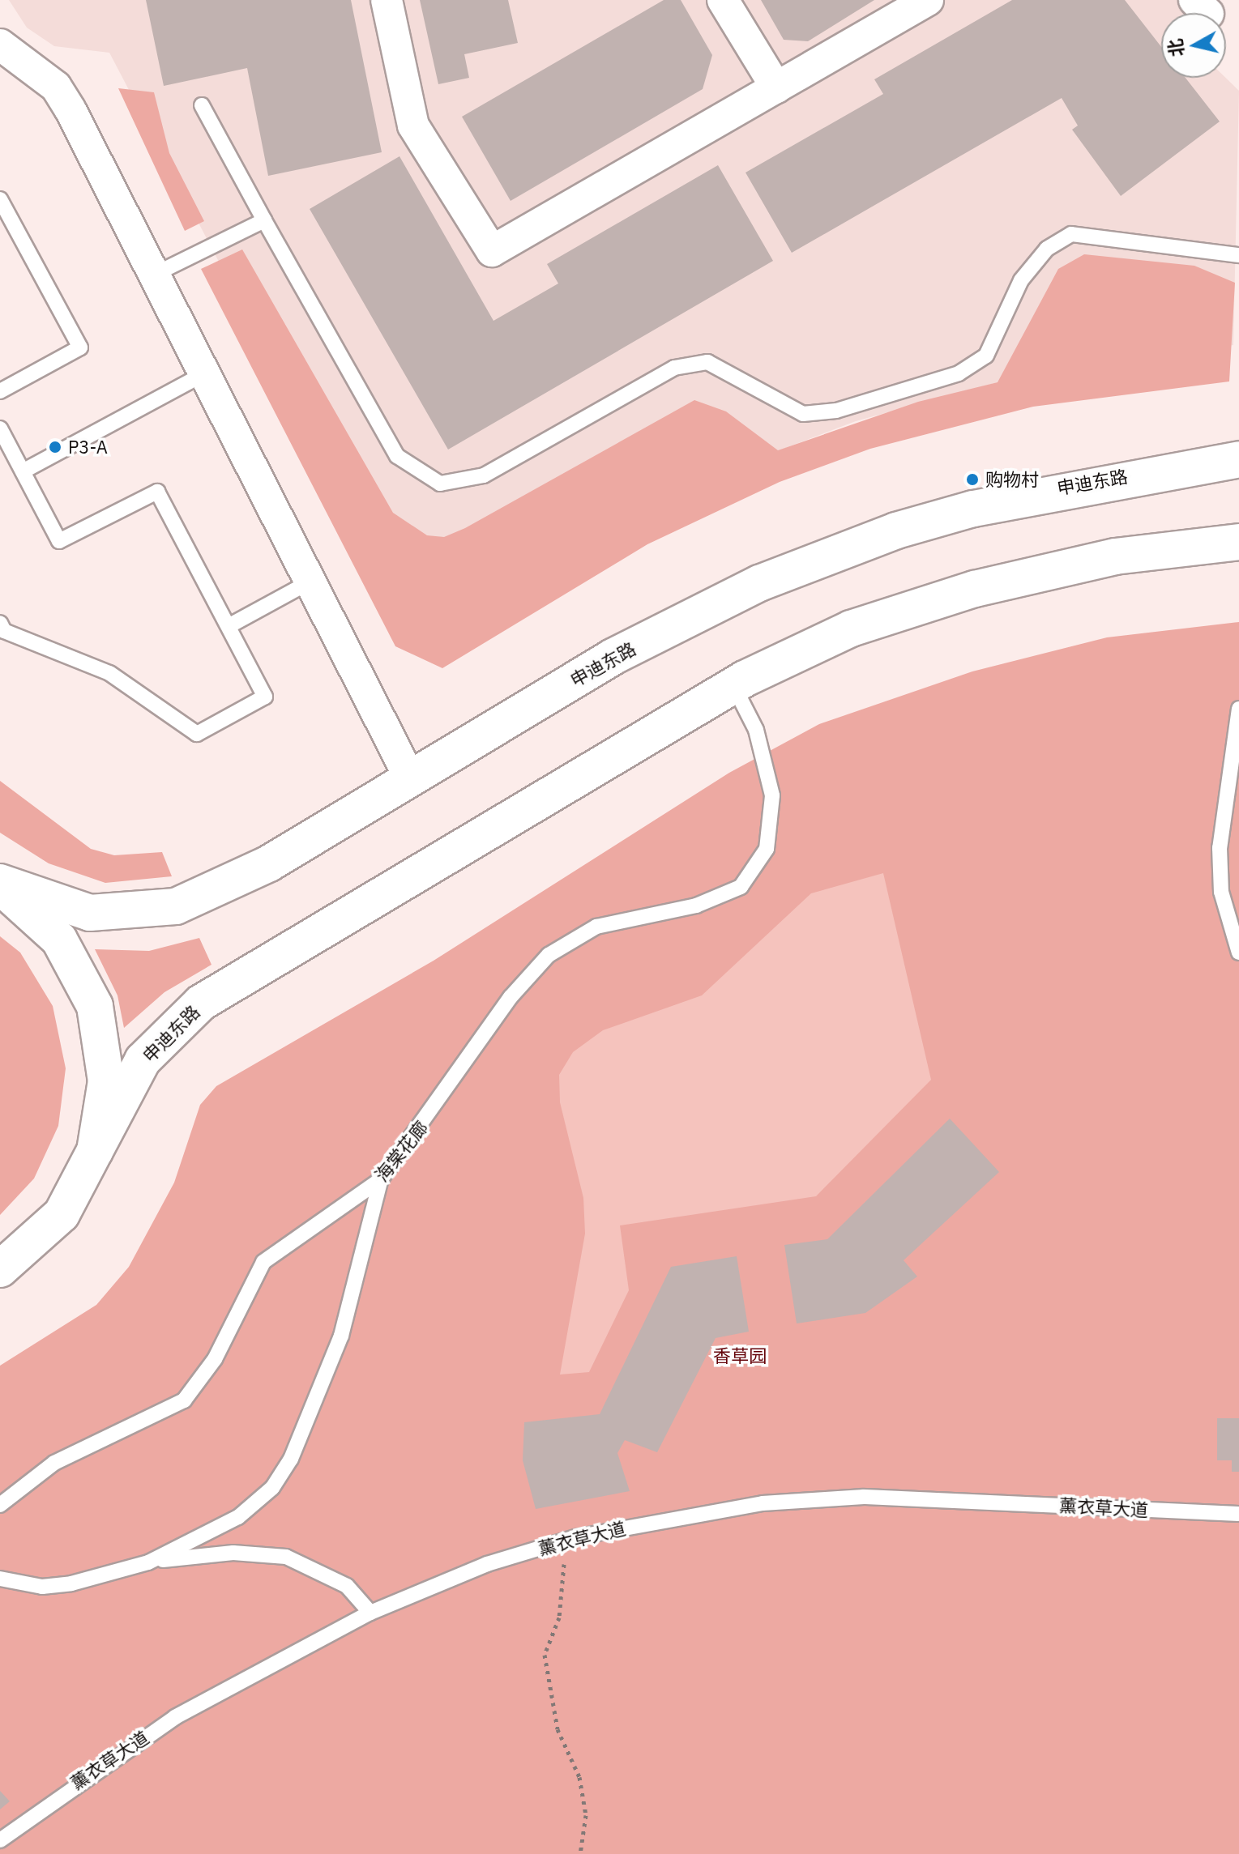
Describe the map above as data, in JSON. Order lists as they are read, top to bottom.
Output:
{
  "streets": {
    "street": ["申迪东路"],
    "lane": ["海棠花廊", "薰衣草大道"]
  },
  "crossings": [
    ["申迪东路", "海棠花廊"]
  ],
  "parks": ["香草园"],
  "places": ["P3-A", "购物村"],
  "north": "left"
}
